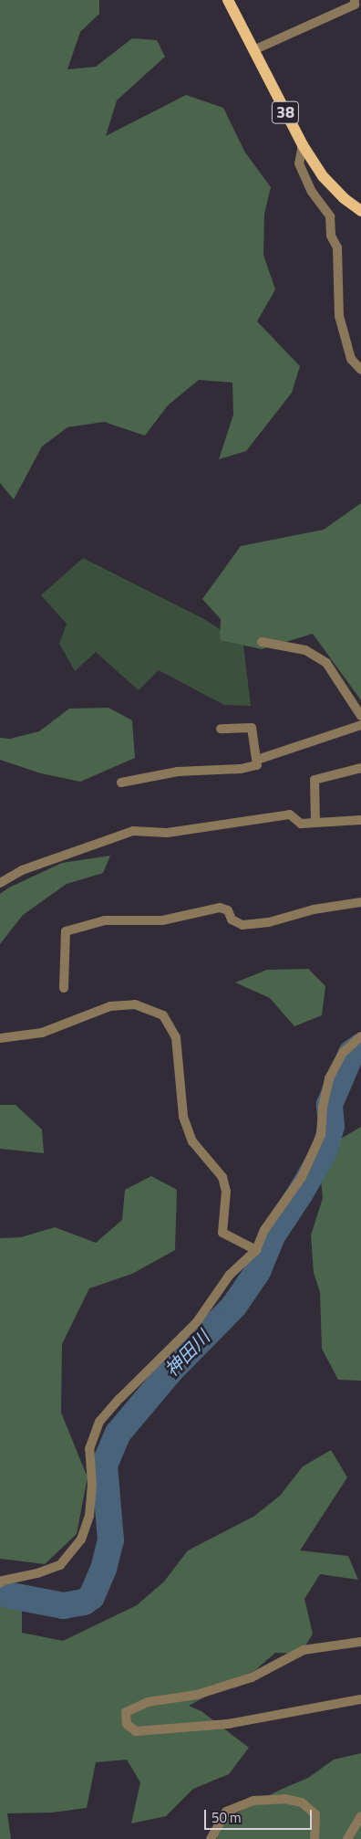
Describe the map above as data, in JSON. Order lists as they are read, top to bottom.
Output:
{
  "streets": {
    "main road": ["38"]
  },
  "water": ["神田川"],
  "scale_bar": "50 m"
}
